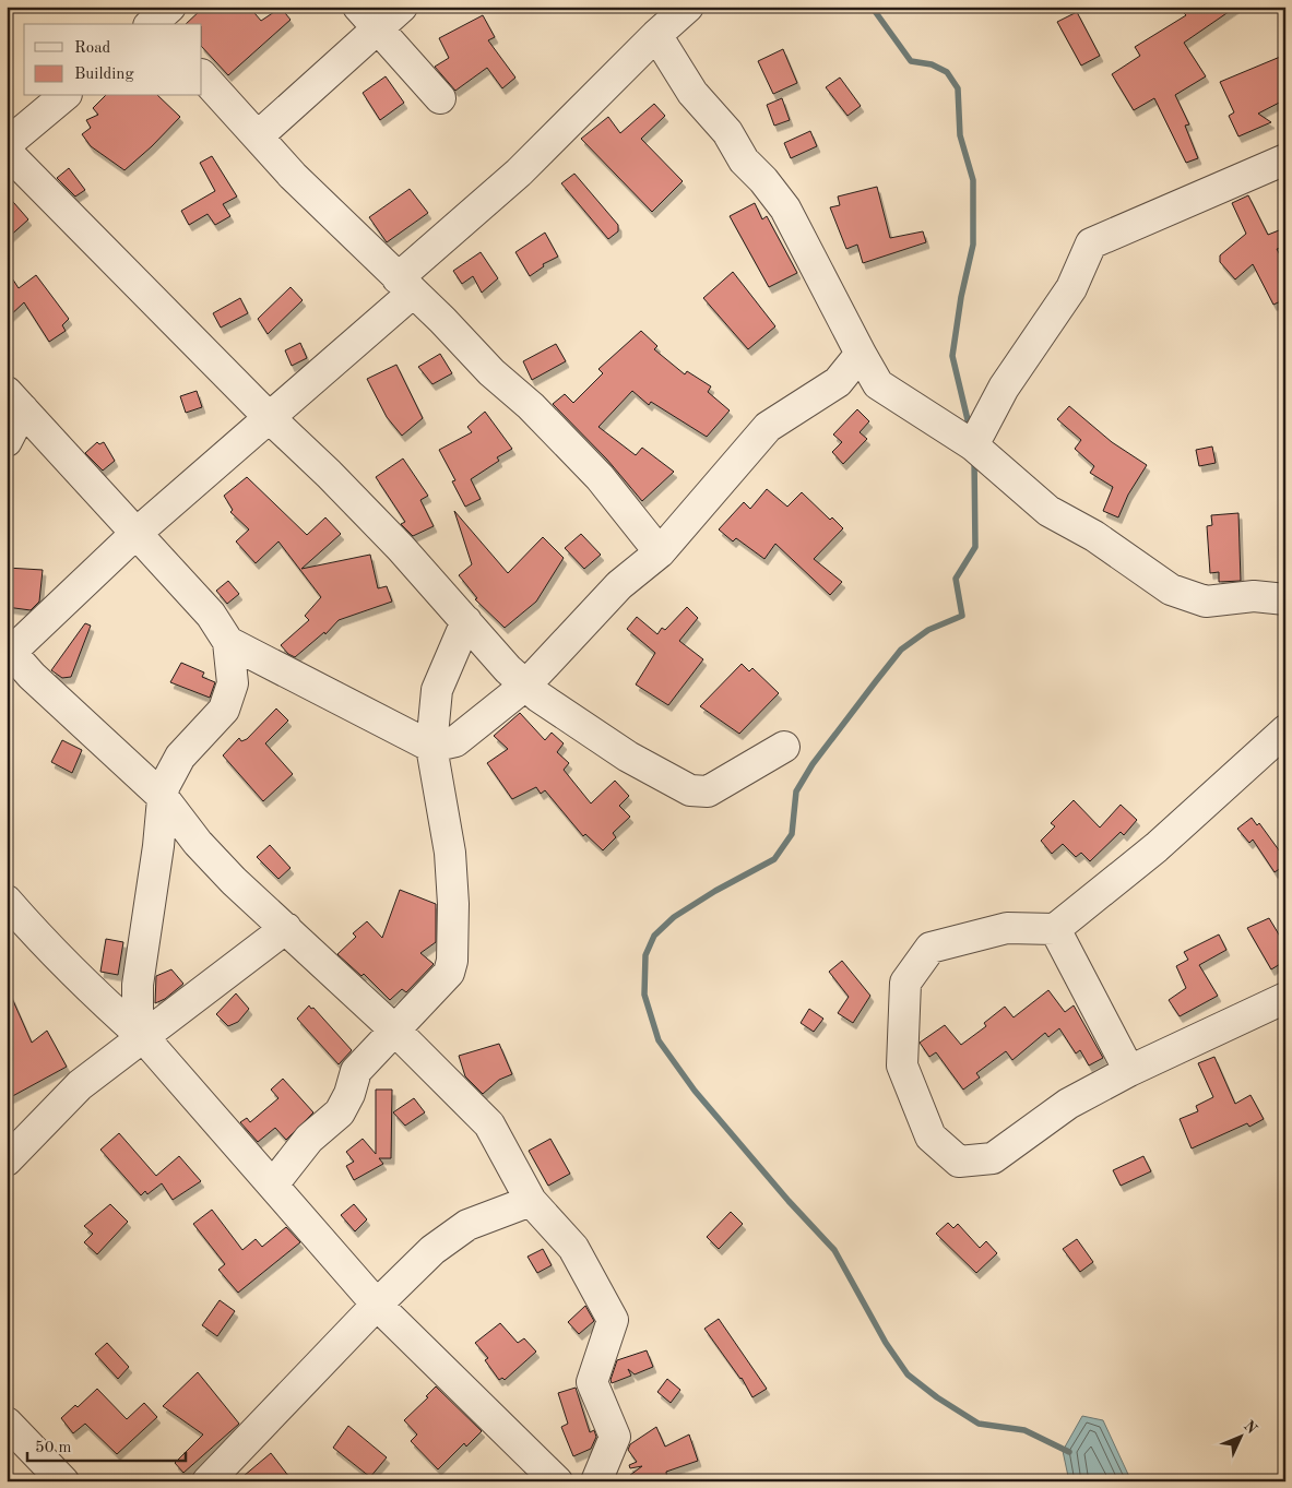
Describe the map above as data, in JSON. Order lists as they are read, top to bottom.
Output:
{
  "legend": ["Road", "Building"],
  "scale_bar": "50 m",
  "north": "top right"
}
